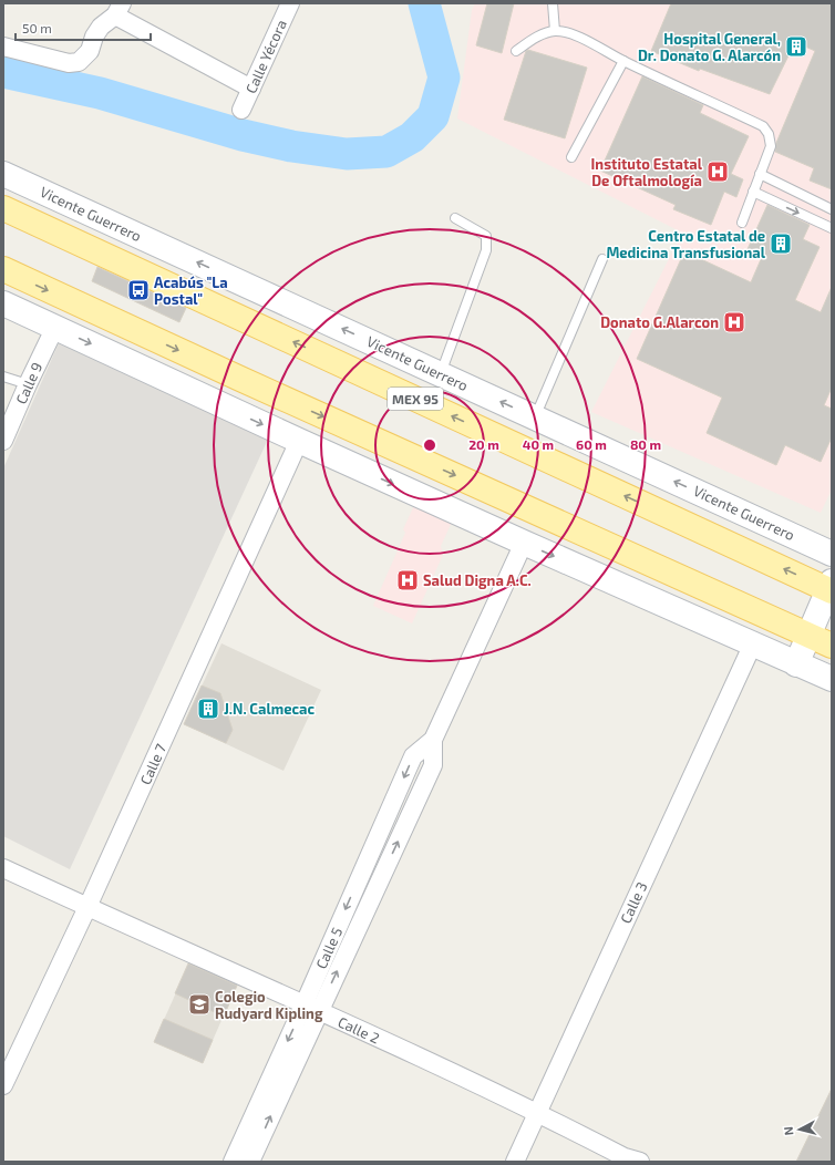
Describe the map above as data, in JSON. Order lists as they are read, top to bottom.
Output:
{
  "streets": {
    "main road": ["Vicente Guerrero", "MEX 95"],
    "street": [
      "Calle Yécora",
      "Calle 9",
      "Calle 7",
      "Calle 3",
      "Calle 5",
      "Calle 2"
    ]
  },
  "crossings": [
    ["Calle 7", "Calle 2"],
    ["Calle 3", "Calle 2"],
    ["Calle 5", "Calle 2"]
  ],
  "places": {
    "building": ["Hospital General, Dr. Donato G. Alarcón", "Centro Estatal de Medicina Transfusional", "J.N. Calmecac"],
    "hospital": ["Instituto Estatal De Oftalmología", "Donato G.Alarcon", "Salud Digna A.C."],
    "bus stop": ["Acabús \"La Postal\""],
    "school or university": ["Colegio Rudyard Kipling"]
  },
  "scale_bar": "50 m",
  "north": "left",
  "rings": [
    "20 m",
    "40 m",
    "60 m",
    "80 m"
  ]
}
